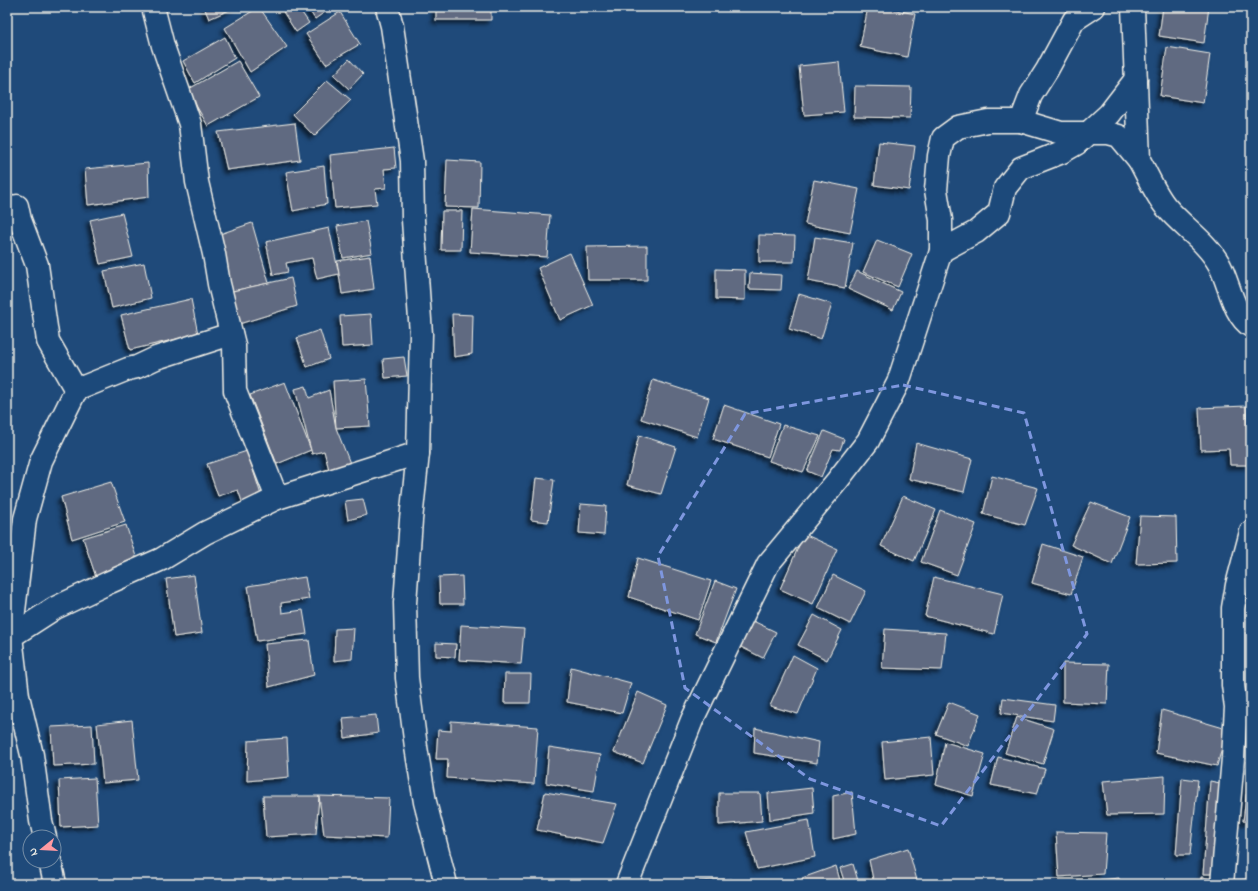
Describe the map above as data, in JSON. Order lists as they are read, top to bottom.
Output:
{
  "north": "left"
}
